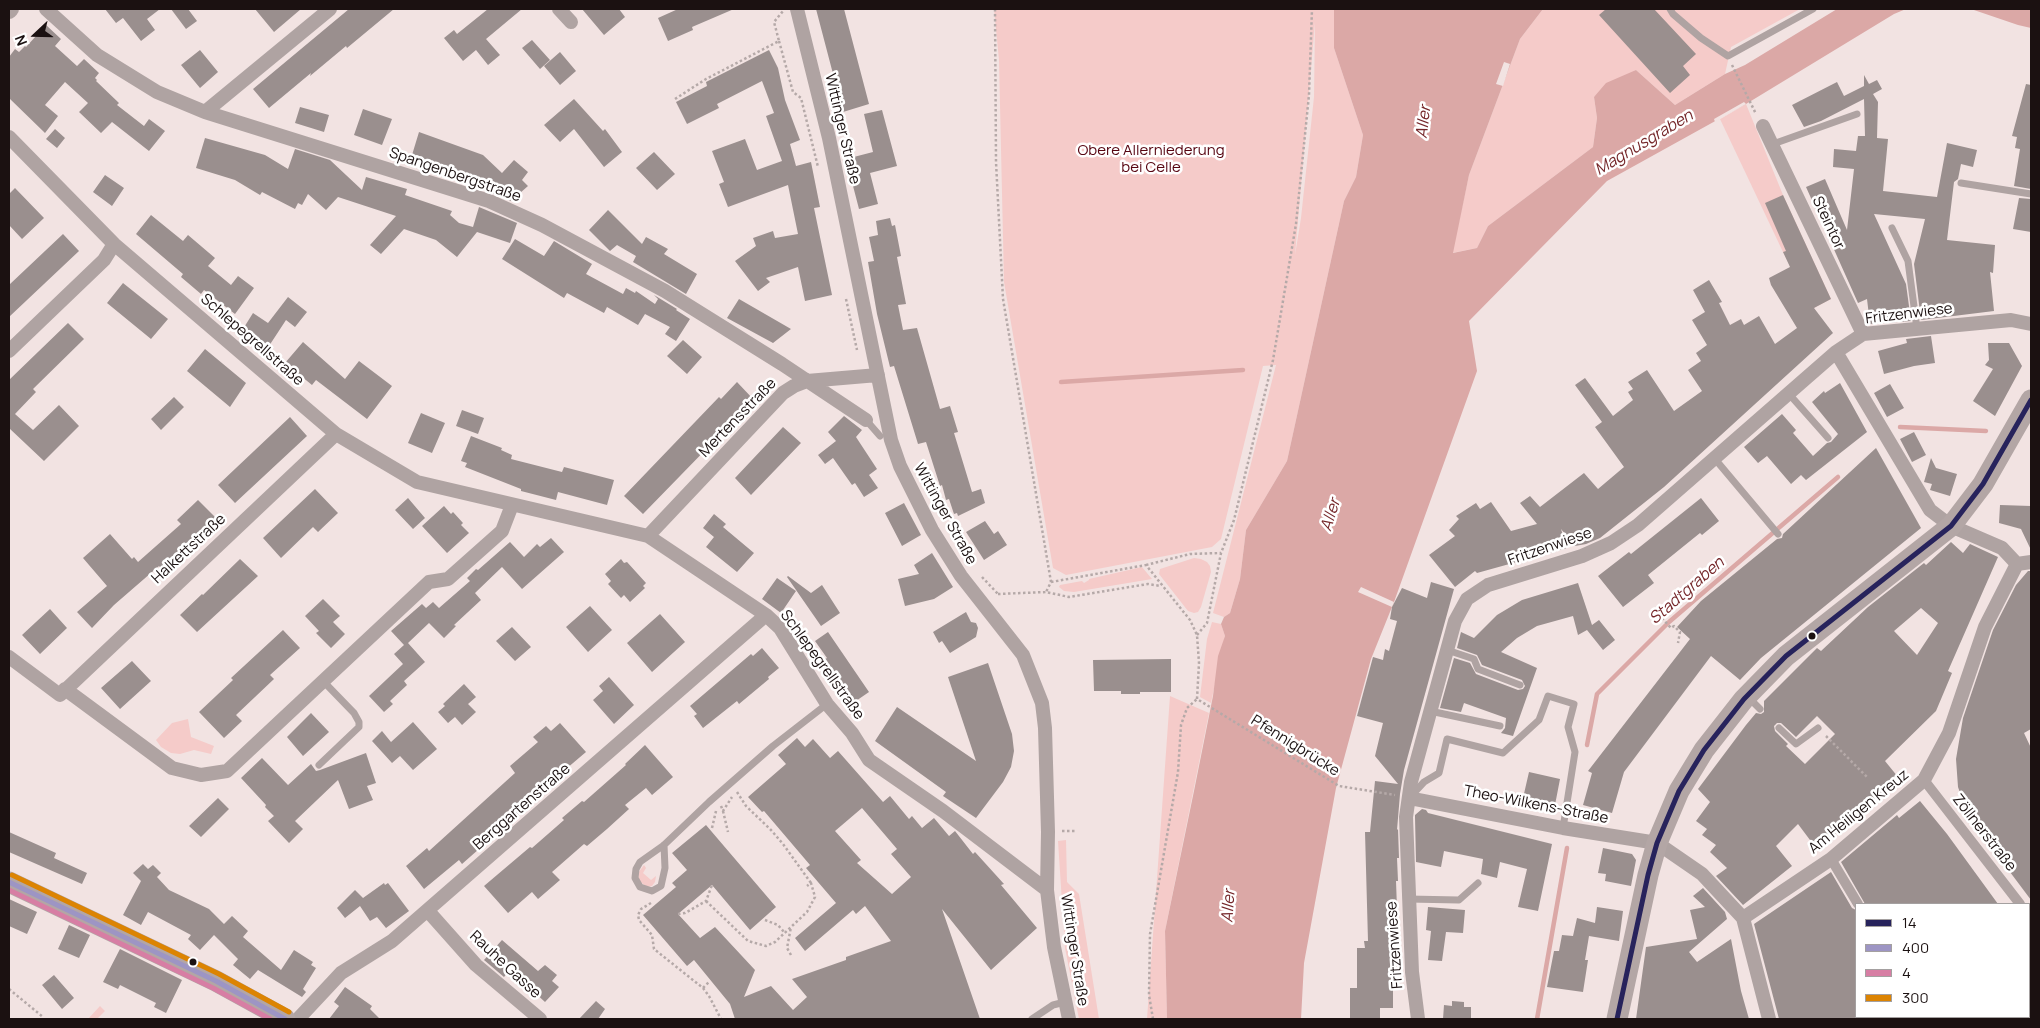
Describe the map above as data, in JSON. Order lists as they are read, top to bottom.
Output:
{
  "streets": {
    "street": [
      "Wittinger Straße",
      "Spangenbergstraße",
      "Steintor",
      "Fritzenwiese",
      "Schlepegrellstraße",
      "Mertensstraße",
      "Halkettstraße",
      "Theo-Wilkens-Straße",
      "Berggartenstraße",
      "Am Heiligen Kreuz",
      "Zöllnerstraße",
      "Rauhe Gasse"
    ],
    "path": ["Pfennigbrücke"]
  },
  "crossings": [
    ["Wittinger Straße", "Schlepegrellstraße"],
    ["Wittinger Straße", "Mertensstraße"],
    ["Spangenbergstraße", "Mertensstraße"],
    ["Steintor", "Fritzenwiese"],
    ["Fritzenwiese", "Pfennigbrücke"],
    ["Fritzenwiese", "Theo-Wilkens-Straße"],
    ["Schlepegrellstraße", "Mertensstraße"],
    ["Schlepegrellstraße", "Halkettstraße"],
    ["Schlepegrellstraße", "Berggartenstraße"],
    ["Pfennigbrücke", "Theo-Wilkens-Straße"],
    ["Berggartenstraße", "Rauhe Gasse"],
    ["Am Heiligen Kreuz", "Zöllnerstraße"]
  ],
  "water": ["Aller", "Magnusgraben", "Stadtgraben"],
  "parks": ["Obere Allerniederung bei Celle"],
  "lines": [
    "transit line 14",
    "transit line 300",
    "transit line 400",
    "transit line 4"
  ],
  "legend": [
    "14",
    "400",
    "4",
    "300"
  ],
  "north": "left"
}
